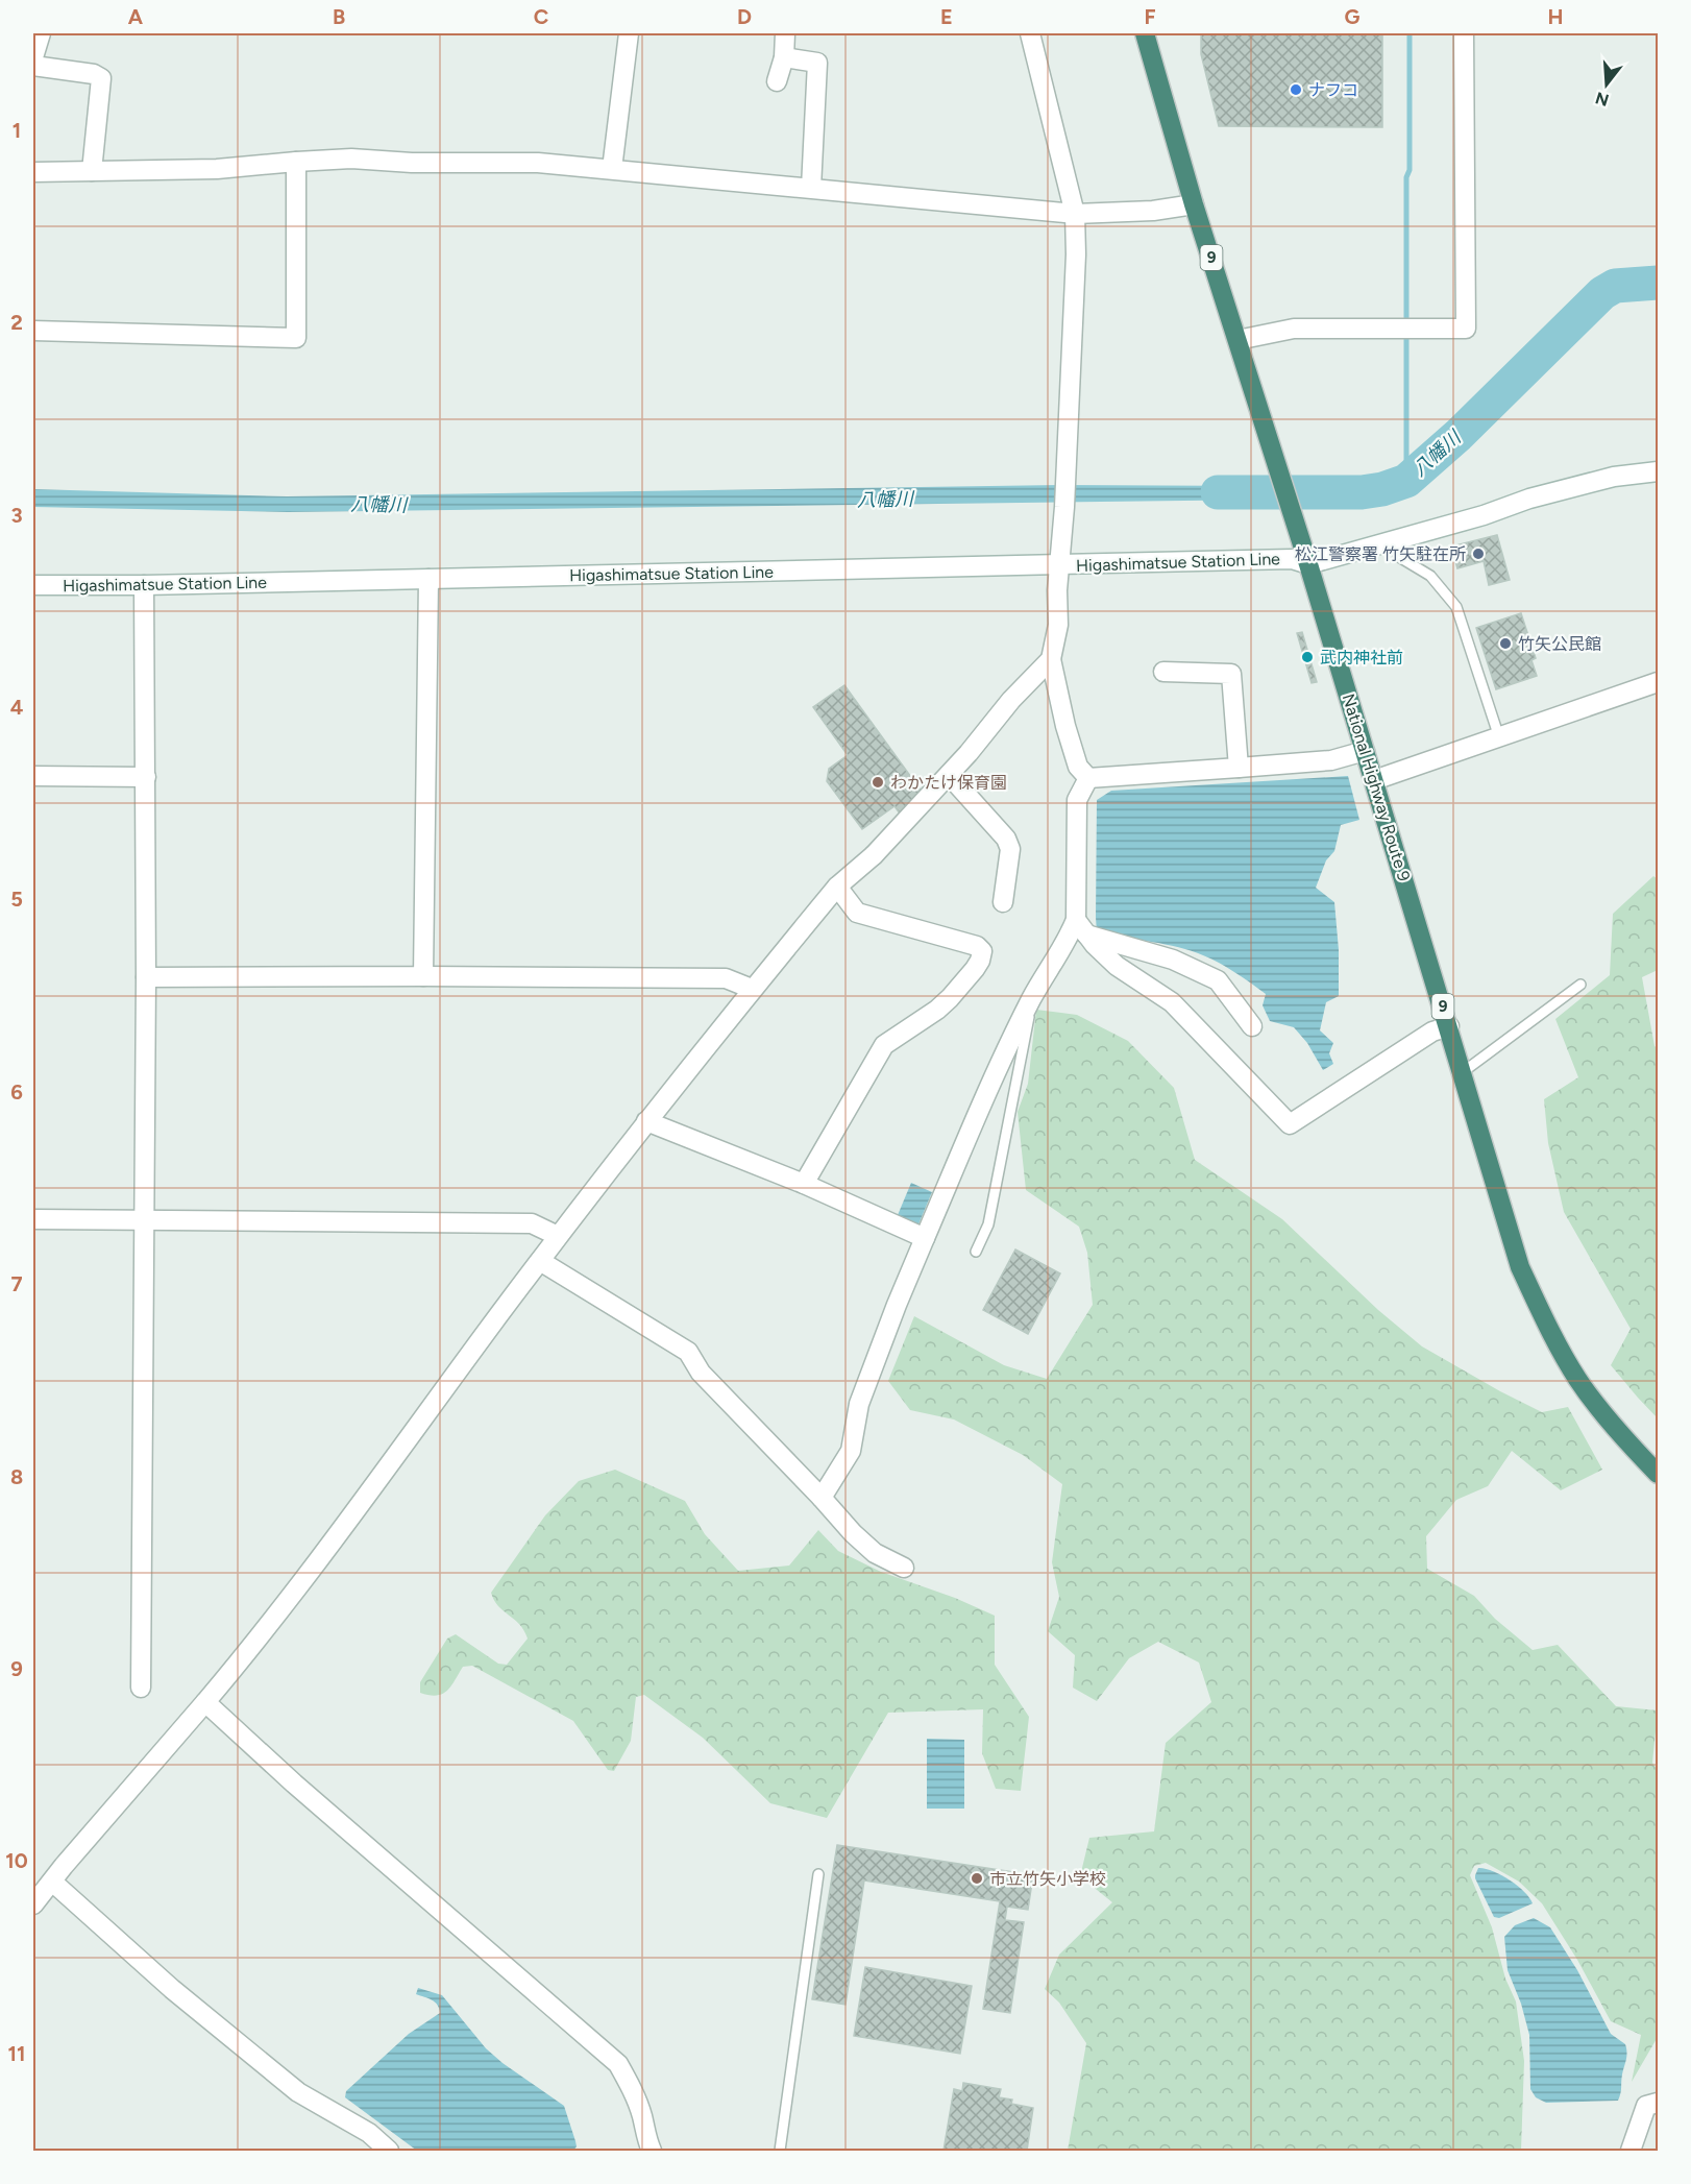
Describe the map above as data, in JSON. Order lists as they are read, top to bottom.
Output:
{
  "streets": {
    "highway": ["9", "National Highway Route 9"],
    "street": ["Higashimatsue Station Line"]
  },
  "crossings": [
    ["Higashimatsue Station Line", "National Highway Route 9"]
  ],
  "water": ["八幡川"],
  "places": [
    "ナフコ",
    "松江警察署 竹矢駐在所",
    "竹矢公民館",
    "武内神社前",
    "わかたけ保育園",
    "市立竹矢小学校"
  ],
  "north": "bottom",
  "grid": {
    "columns": [
      "A",
      "B",
      "C",
      "D",
      "E",
      "F",
      "G",
      "H"
    ],
    "rows": [
      "1",
      "2",
      "3",
      "4",
      "5",
      "6",
      "7",
      "8",
      "9",
      "10",
      "11"
    ]
  }
}
